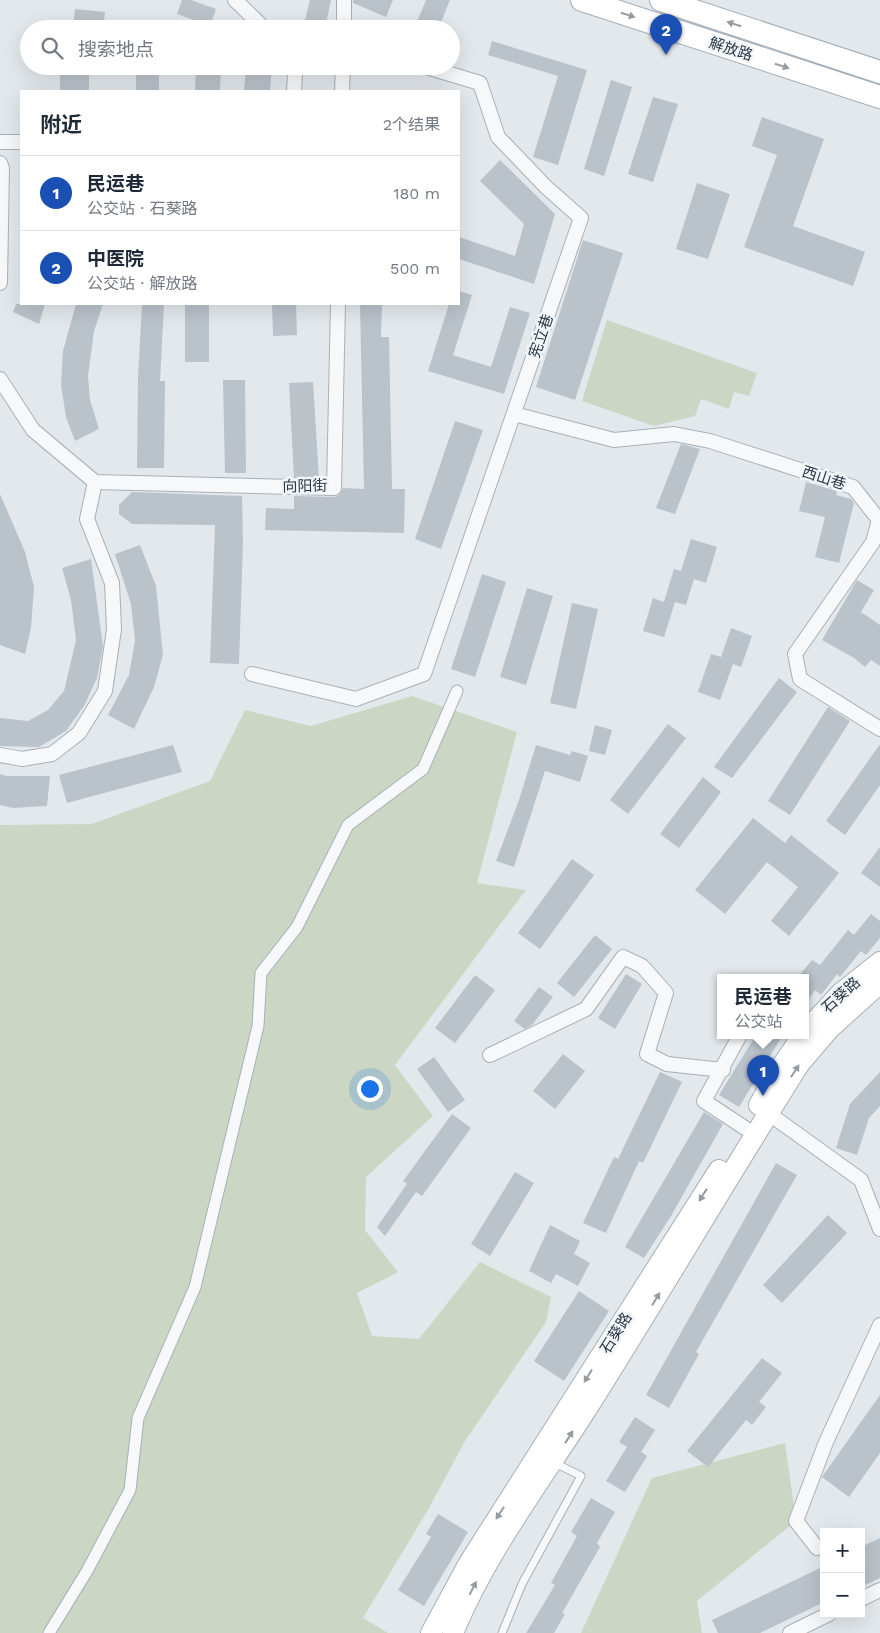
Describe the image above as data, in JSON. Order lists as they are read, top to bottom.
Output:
{
  "streets": {
    "main road": ["解放路", "石葵路"],
    "street": ["宪立巷", "西山巷", "向阳街"]
  },
  "crossings": [
    ["宪立巷", "西山巷"]
  ],
  "page": {
    "pins": ["2", "1"],
    "search": "搜索地点",
    "heading": ["附近", "2个结果"],
    "list": [
      {
        "mark": "1",
        "name": "民运巷",
        "note": "公交站 · 石葵路",
        "value": "180 m"
      },
      {
        "mark": "2",
        "name": "中医院",
        "note": "公交站 · 解放路",
        "value": "500 m"
      }
    ],
    "popup": ["民运巷", "公交站"],
    "map_buttons": ["+", "−"]
  }
}
